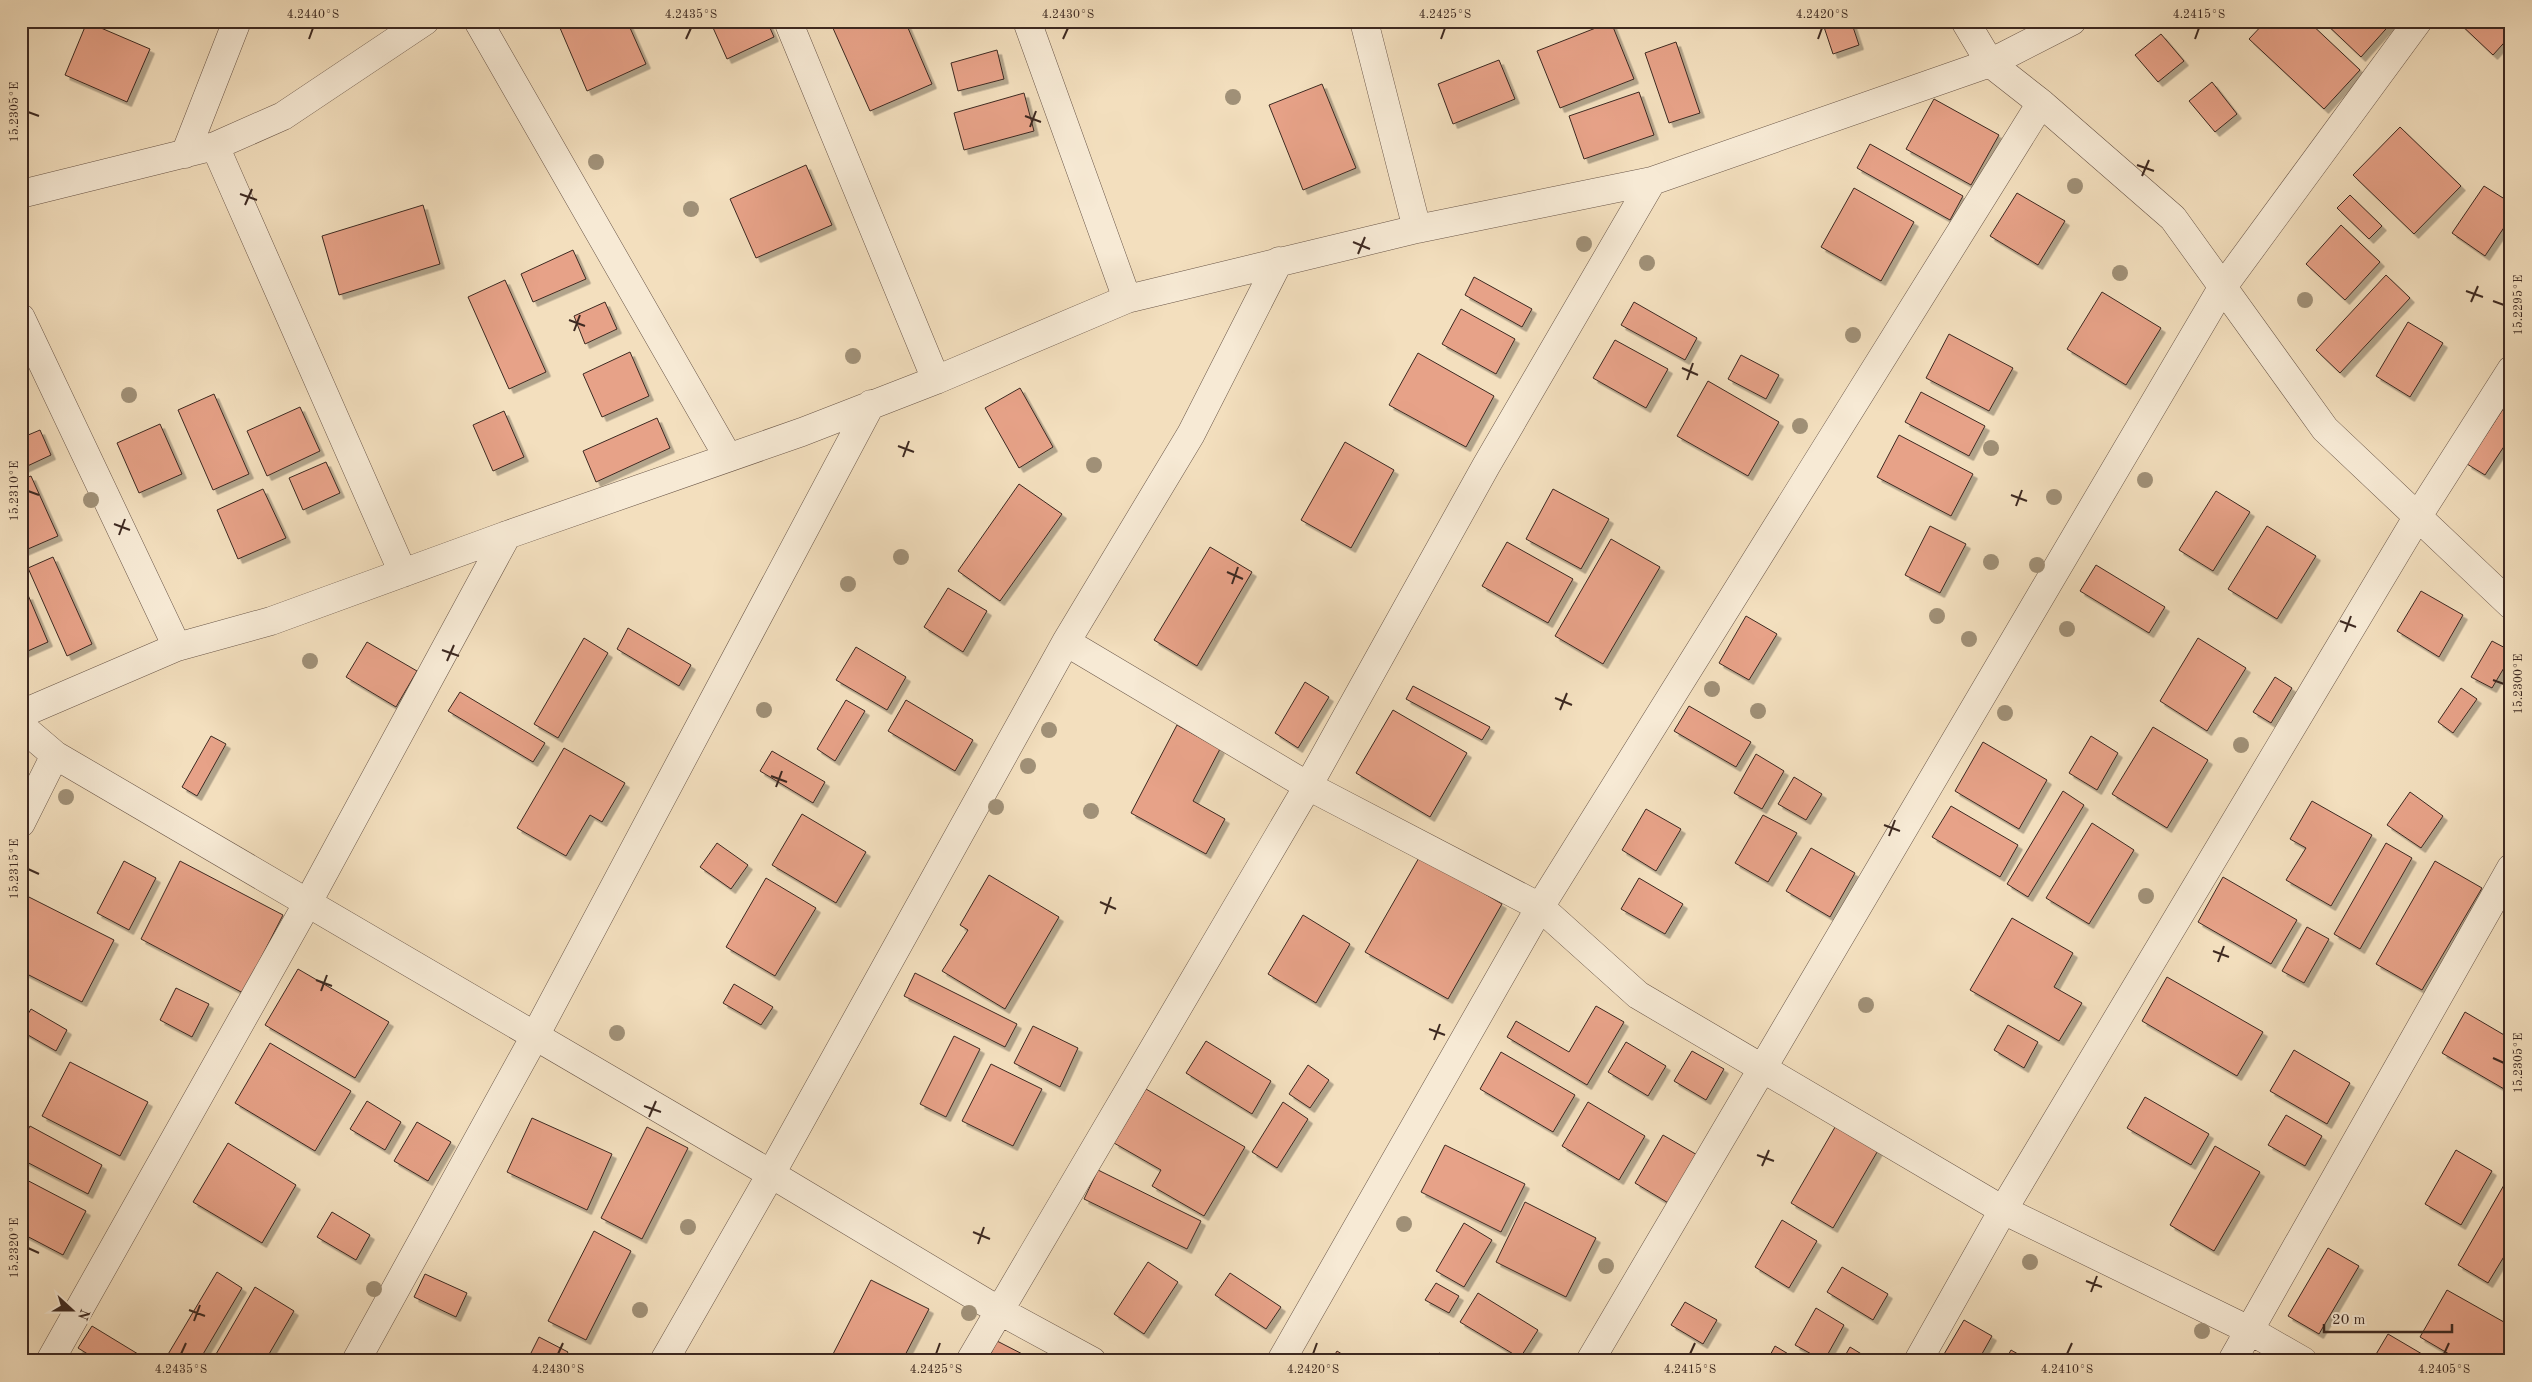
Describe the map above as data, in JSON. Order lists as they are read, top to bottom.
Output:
{
  "scale_bar": "20 m",
  "north": "right",
  "coordinates": [
    "4.2440°S",
    "4.2435°S",
    "4.2430°S",
    "4.2425°S",
    "4.2420°S",
    "4.2415°S",
    "15.2305°E",
    "15.2295°E",
    "15.2310°E",
    "15.2300°E",
    "15.2315°E",
    "15.2320°E",
    "4.2410°S",
    "4.2405°S"
  ]
}
